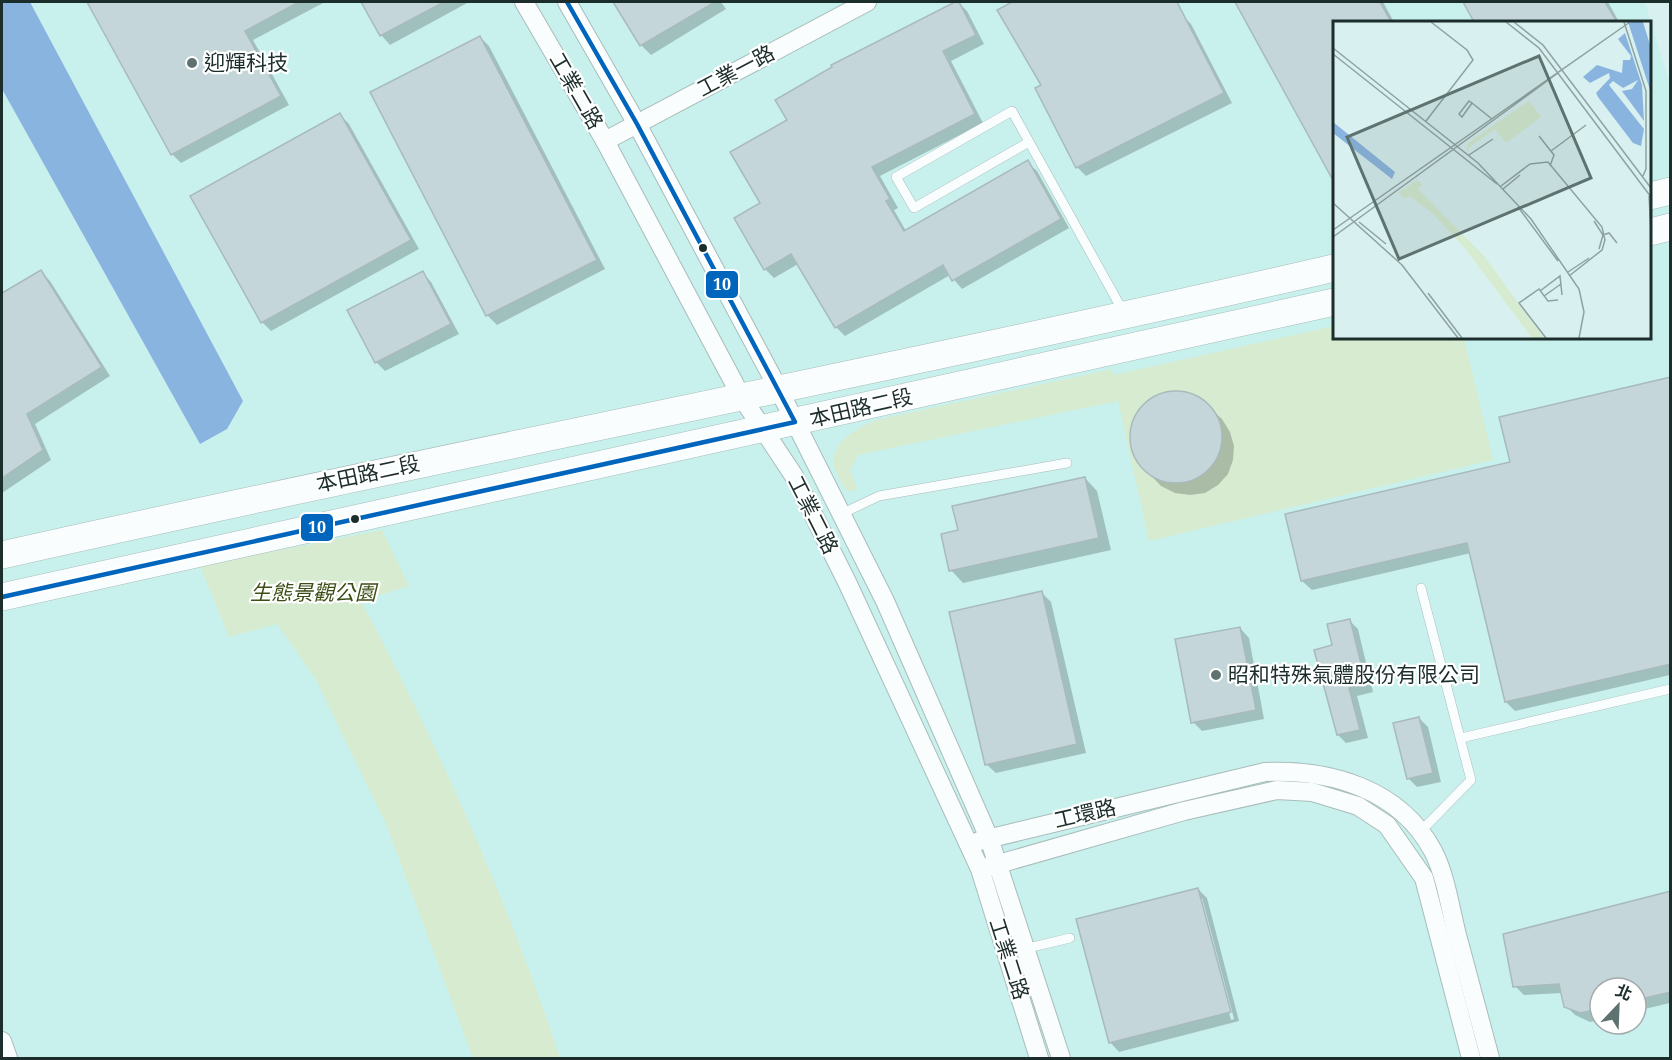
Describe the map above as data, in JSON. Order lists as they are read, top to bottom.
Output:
{
  "streets": {
    "street": [
      "工業一路",
      "工業二路",
      "本田路二段",
      "工環路"
    ]
  },
  "crossings": [
    ["工業一路", "工業二路"],
    ["工業二路", "本田路二段"],
    ["工業二路", "工環路"]
  ],
  "parks": ["生態景觀公園"],
  "places": ["迎輝科技", "昭和特殊氣體股份有限公司"],
  "lines": ["transit line 10"],
  "north": "top right"
}
